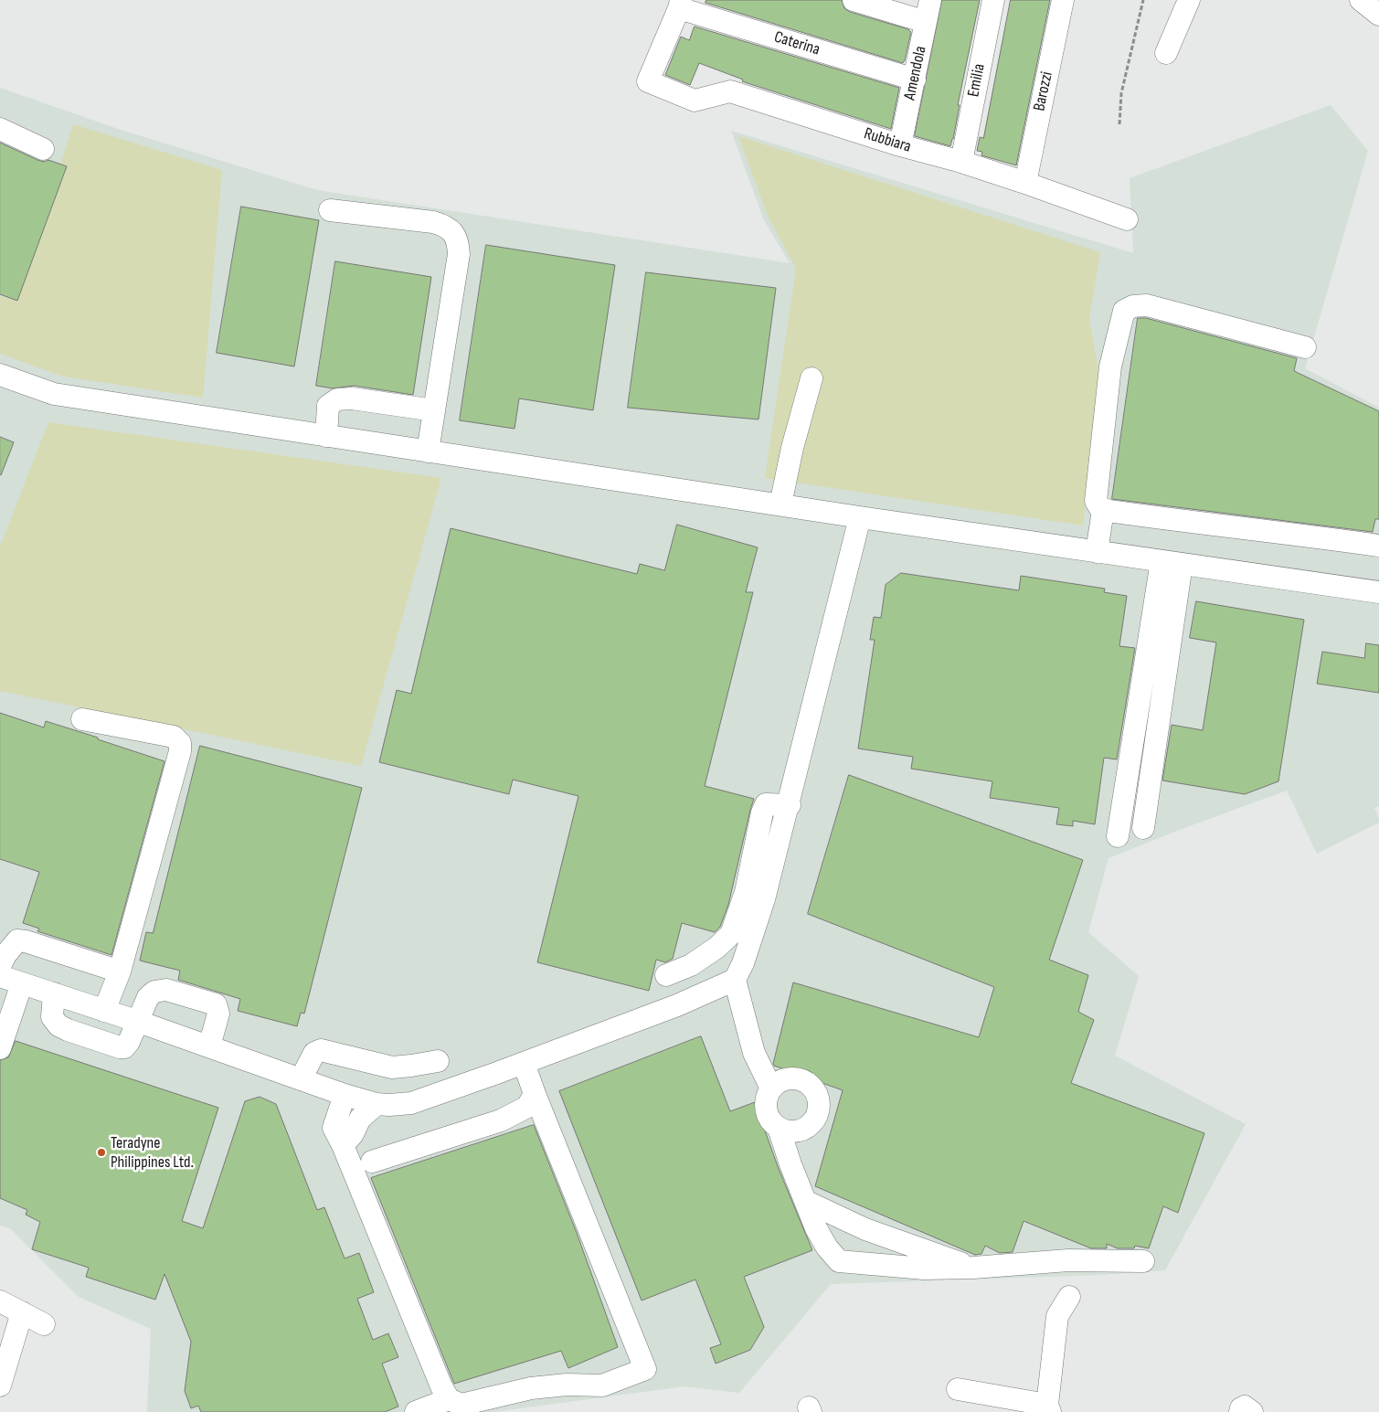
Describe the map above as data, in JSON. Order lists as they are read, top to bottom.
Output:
{
  "streets": {
    "street": [
      "Caterina",
      "Amendola",
      "Emilia",
      "Barozzi",
      "Rubbiara"
    ]
  },
  "crossings": [
    ["Caterina", "Amendola"],
    ["Caterina", "Rubbiara"],
    ["Amendola", "Rubbiara"],
    ["Emilia", "Rubbiara"],
    ["Barozzi", "Rubbiara"]
  ],
  "places": ["Teradyne Philippines Ltd."]
}
